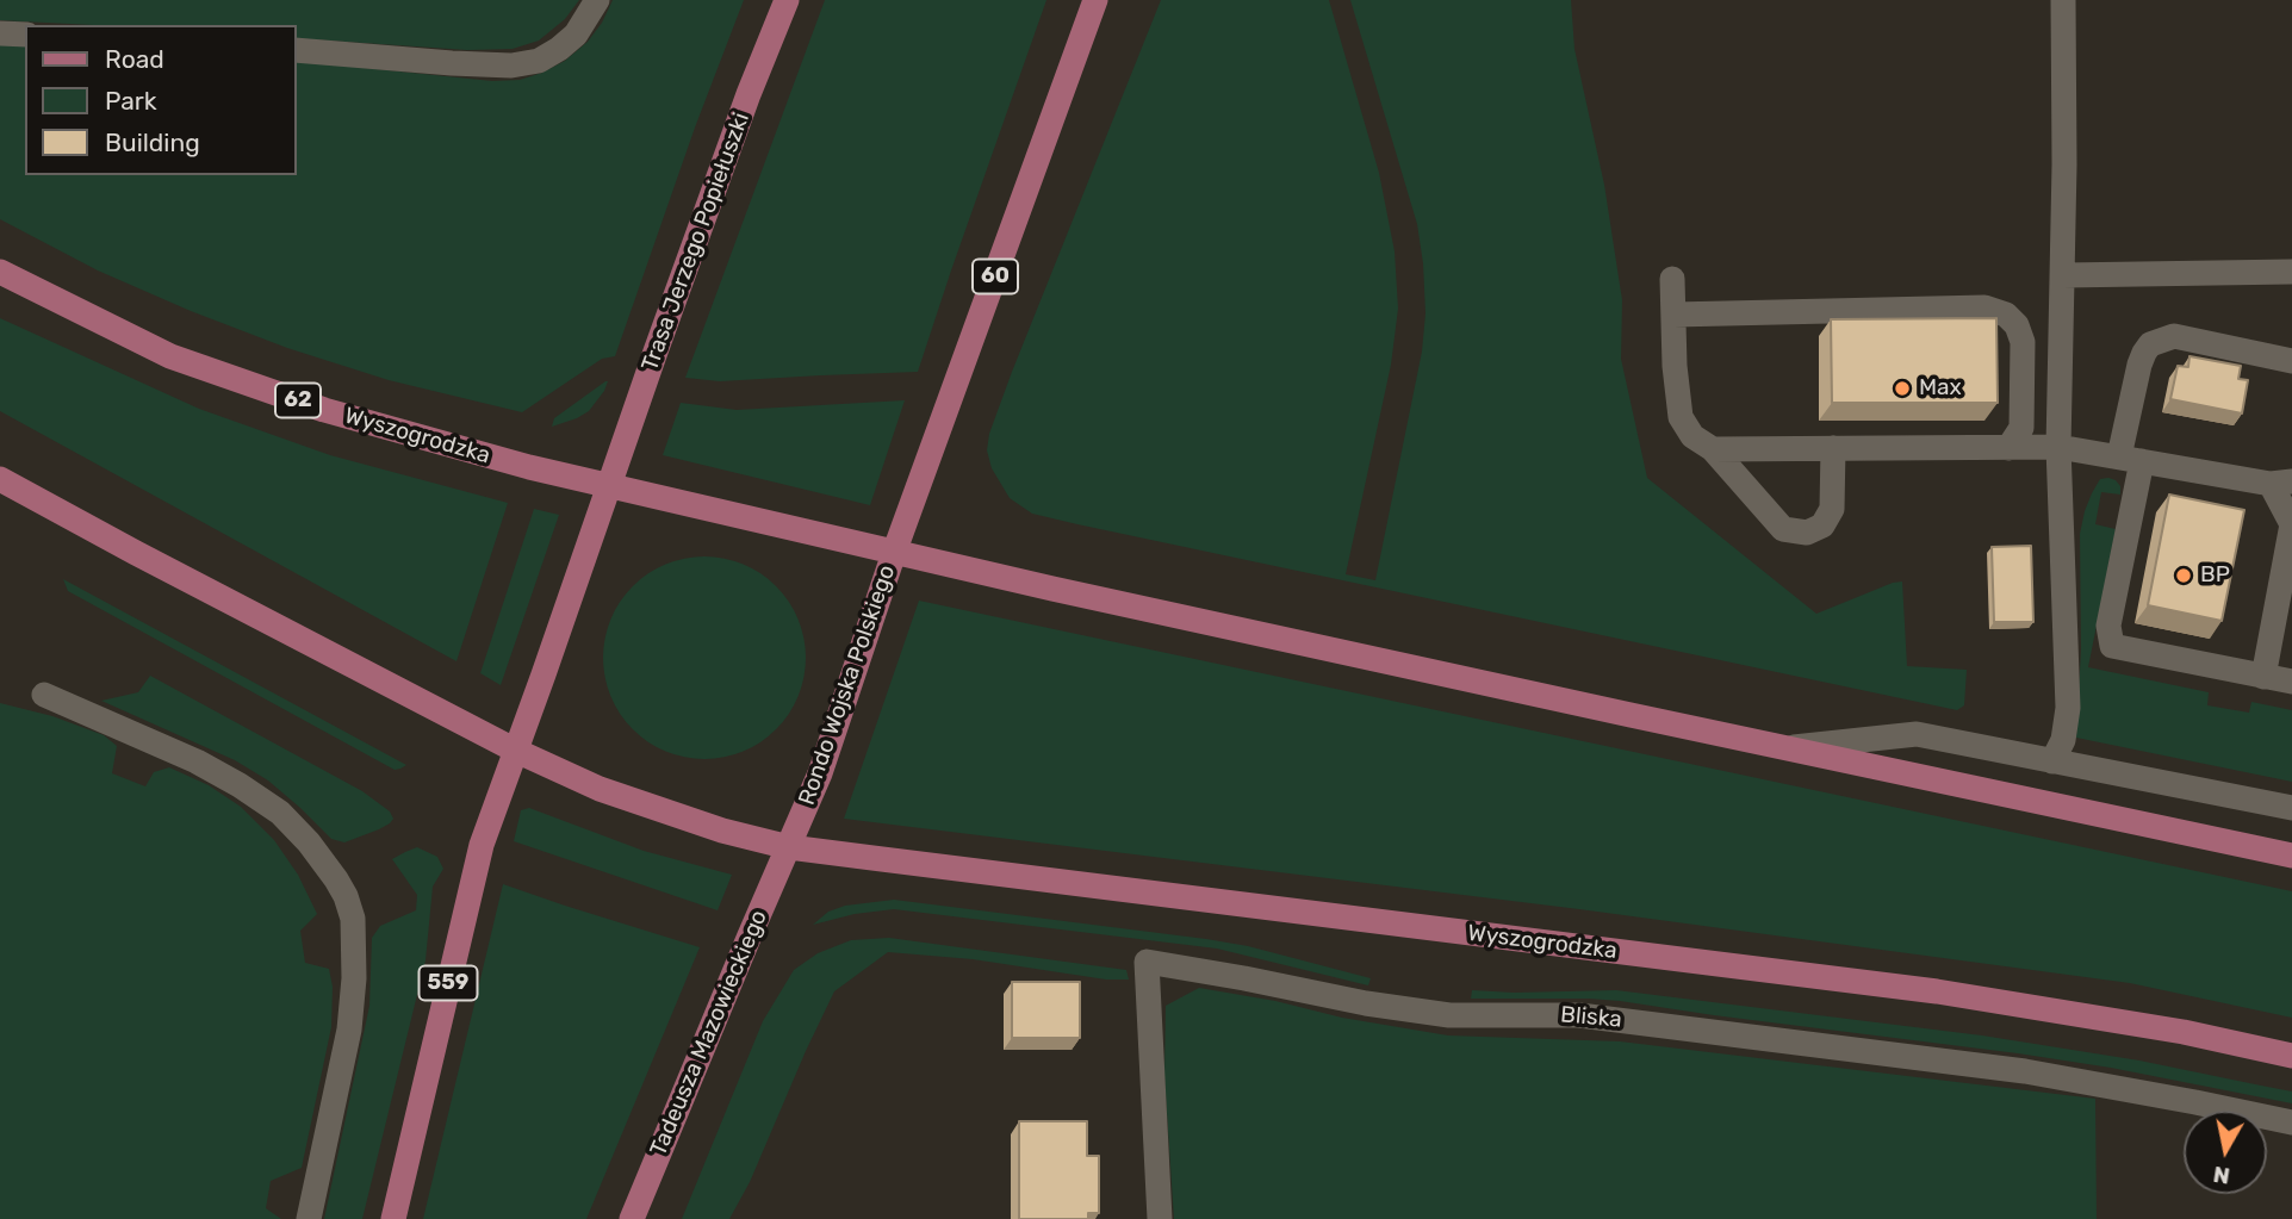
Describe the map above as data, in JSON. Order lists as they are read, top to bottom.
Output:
{
  "streets": {
    "main road": [
      "Trasa Jerzego Popiełuszki",
      "60",
      "62",
      "Wyszogrodzka",
      "Rondo Wojska Polskiego",
      "559",
      "Tadeusza Mazowieckiego"
    ],
    "street": ["Bliska"]
  },
  "crossings": [
    ["Trasa Jerzego Popiełuszki", "Wyszogrodzka"],
    ["Trasa Jerzego Popiełuszki", "Rondo Wojska Polskiego"],
    ["60", "Rondo Wojska Polskiego"],
    ["Wyszogrodzka", "Rondo Wojska Polskiego"],
    ["Wyszogrodzka", "Tadeusza Mazowieckiego"],
    ["Rondo Wojska Polskiego", "Tadeusza Mazowieckiego"]
  ],
  "places": ["Max", "BP"],
  "legend": ["Road", "Park", "Building"],
  "north": "bottom"
}
